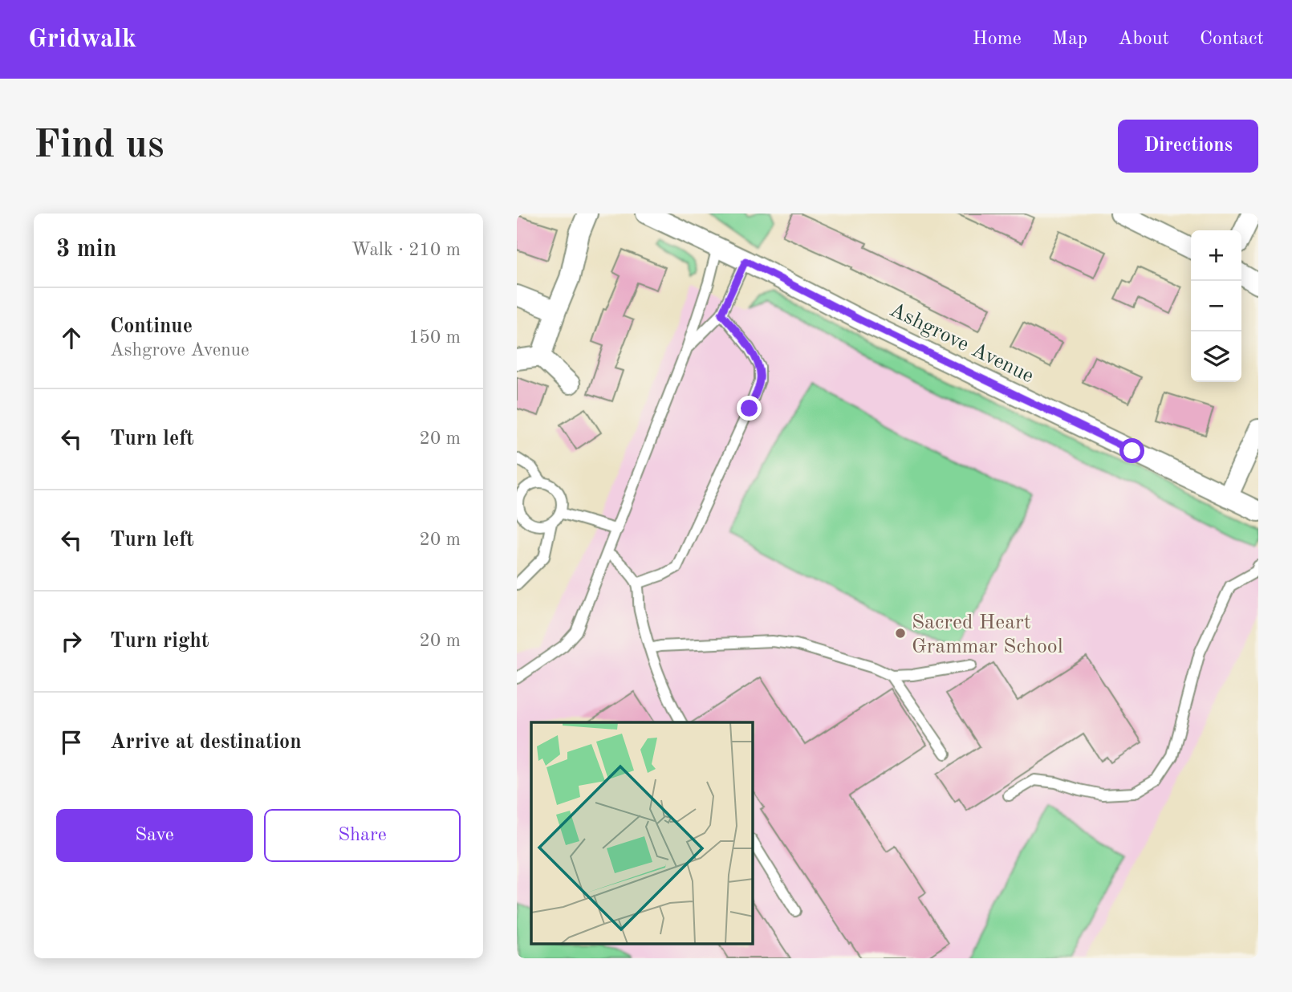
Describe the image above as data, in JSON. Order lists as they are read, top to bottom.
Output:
{
  "streets": {
    "street": ["Ashgrove Avenue"]
  },
  "places": ["Sacred Heart Grammar School"],
  "page": {
    "header": "Gridwalk",
    "nav": [
      "Home",
      "Map",
      "About",
      "Contact"
    ],
    "buttons": [
      "Directions",
      ["Save", "Share"]
    ],
    "title": "Find us",
    "heading": ["3 min", "Walk · 210 m"],
    "map_buttons": ["+", "−"],
    "list": [
      ["Continue", "Ashgrove Avenue", "150 m"],
      ["Turn left", "20 m"],
      ["Turn left", "20 m"],
      ["Turn right", "20 m"],
      "Arrive at destination"
    ]
  }
}
